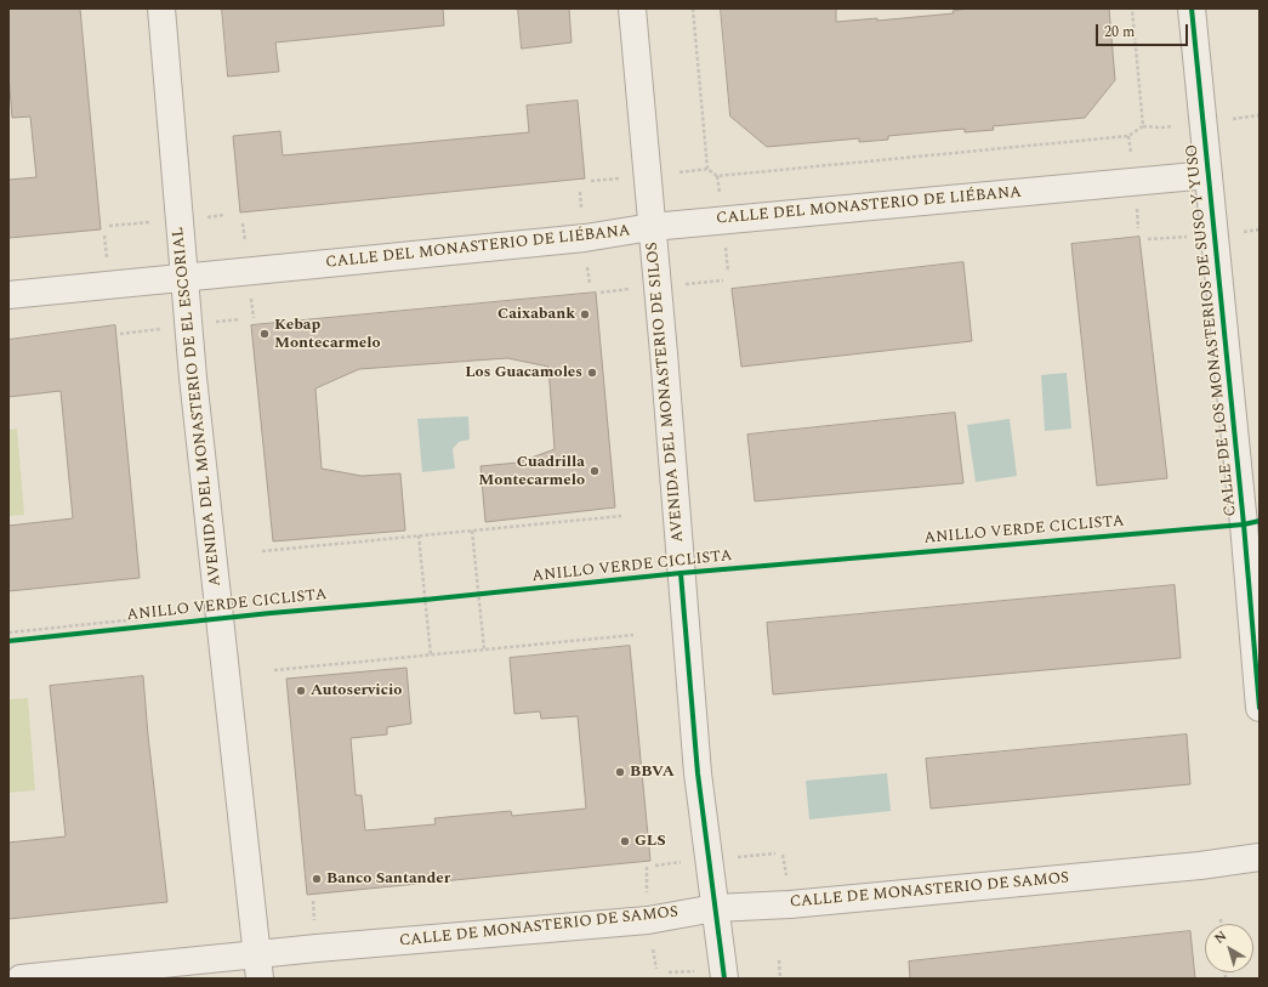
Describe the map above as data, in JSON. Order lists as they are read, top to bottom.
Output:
{
  "streets": {
    "street": [
      "CALLE DEL MONASTERIO DE LIÉBANA",
      "CALLE DE LOS MONASTERIOS DE SUSO Y YUSO",
      "AVENIDA DEL MONASTERIO DE SILOS",
      "AVENIDA DEL MONASTERIO DE EL ESCORIAL",
      "CALLE DE MONASTERIO DE SAMOS"
    ],
    "cycle path": ["ANILLO VERDE CICLISTA"]
  },
  "crossings": [
    ["CALLE DEL MONASTERIO DE LIÉBANA", "CALLE DE LOS MONASTERIOS DE SUSO Y YUSO"],
    ["CALLE DEL MONASTERIO DE LIÉBANA", "AVENIDA DEL MONASTERIO DE SILOS"],
    ["CALLE DEL MONASTERIO DE LIÉBANA", "AVENIDA DEL MONASTERIO DE EL ESCORIAL"],
    ["AVENIDA DEL MONASTERIO DE SILOS", "CALLE DE MONASTERIO DE SAMOS"],
    ["AVENIDA DEL MONASTERIO DE EL ESCORIAL", "CALLE DE MONASTERIO DE SAMOS"]
  ],
  "places": [
    "Caixabank",
    "Kebap Montecarmelo",
    "Los Guacamoles",
    "Cuadrilla Montecarmelo",
    "Autoservicio",
    "BBVA",
    "GLS",
    "Banco Santander"
  ],
  "scale_bar": "20 m",
  "north": "top left"
}
